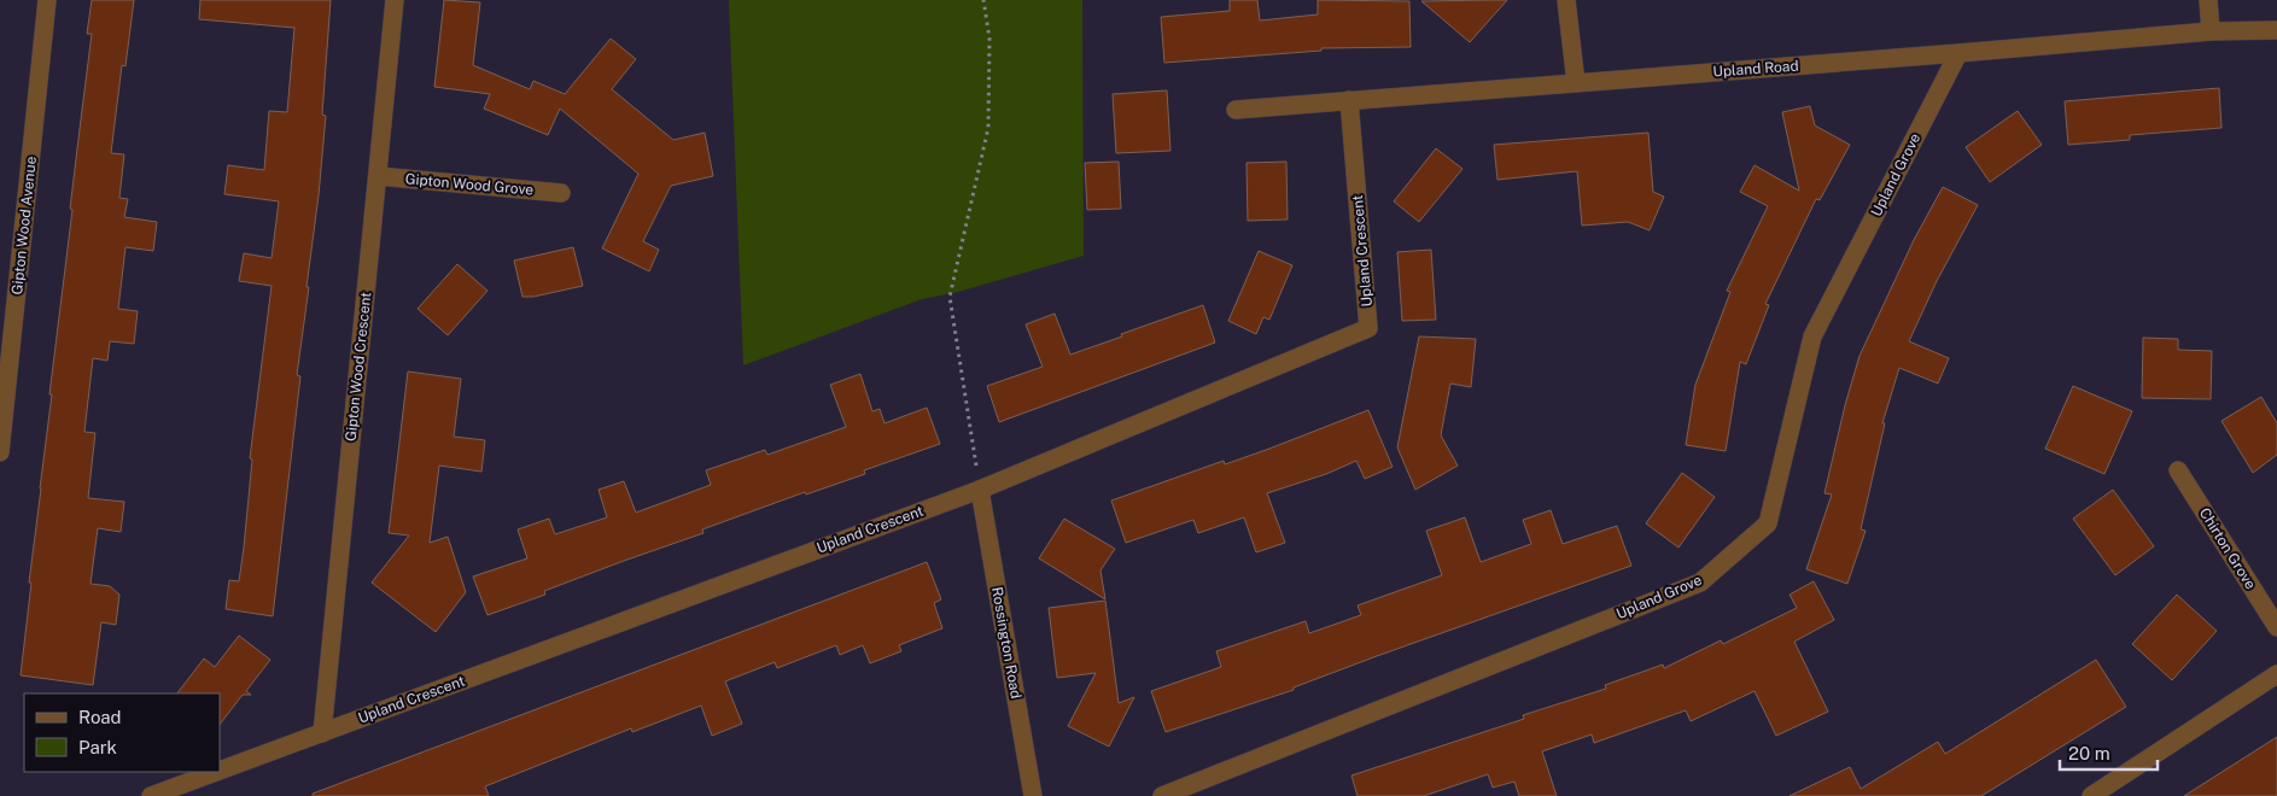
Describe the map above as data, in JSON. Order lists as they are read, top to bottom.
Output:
{
  "streets": {
    "street": [
      "Upland Road",
      "Upland Grove",
      "Gipton Wood Grove",
      "Gipton Wood Avenue",
      "Upland Crescent",
      "Gipton Wood Crescent",
      "Chirton Grove",
      "Rossington Road"
    ]
  },
  "crossings": [
    ["Upland Road", "Upland Grove"],
    ["Upland Road", "Upland Crescent"],
    ["Gipton Wood Grove", "Gipton Wood Crescent"],
    ["Upland Crescent", "Gipton Wood Crescent"],
    ["Upland Crescent", "Rossington Road"]
  ],
  "legend": ["Road", "Park"],
  "scale_bar": "20 m"
}
